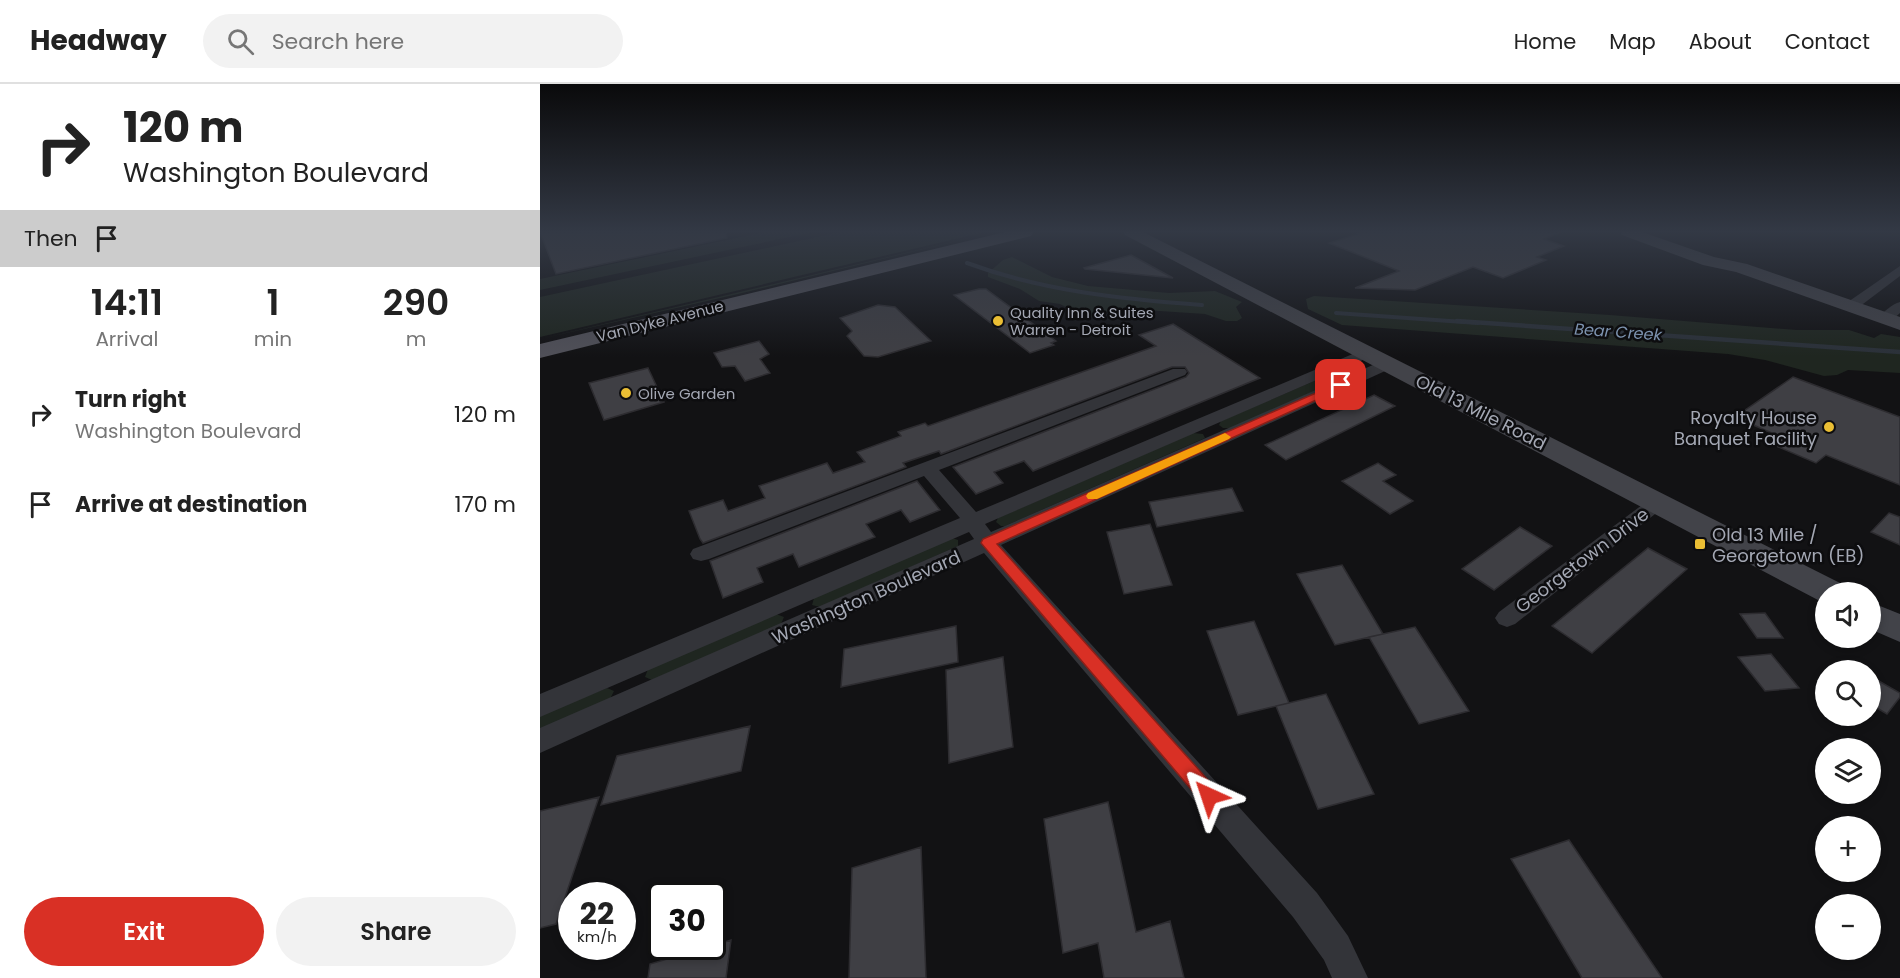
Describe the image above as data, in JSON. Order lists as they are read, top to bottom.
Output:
{
  "streets": {
    "main road": ["Van Dyke Avenue"],
    "street": ["Old 13 Mile Road", "Georgetown Drive", "Washington Boulevard"]
  },
  "crossings": [
    ["Old 13 Mile Road", "Georgetown Drive"],
    ["Old 13 Mile Road", "Washington Boulevard"]
  ],
  "water": ["Bear Creek"],
  "places": {
    "other": ["Quality Inn & Suites Warren - Detroit", "Olive Garden", "Royalty House Banquet Facility"],
    "transit": ["Old 13 Mile / Georgetown (EB)"]
  },
  "page": {
    "header": "Headway",
    "search": "Search here",
    "nav": [
      "Home",
      "Map",
      "About",
      "Contact"
    ],
    "turn": ["120 m", "Washington Boulevard"],
    "then": "Then",
    "eta": [
      "14:11",
      "Arrival",
      "1",
      "min",
      "290",
      "m"
    ],
    "list": [
      {
        "name": "Turn right",
        "note": "Washington Boulevard",
        "value": "120 m"
      },
      {
        "name": "Arrive at destination",
        "value": "170 m"
      }
    ],
    "map_buttons": ["+", "−"],
    "speed": "22 km/h",
    "limit": "30",
    "buttons": ["Exit", "Share"]
  }
}
